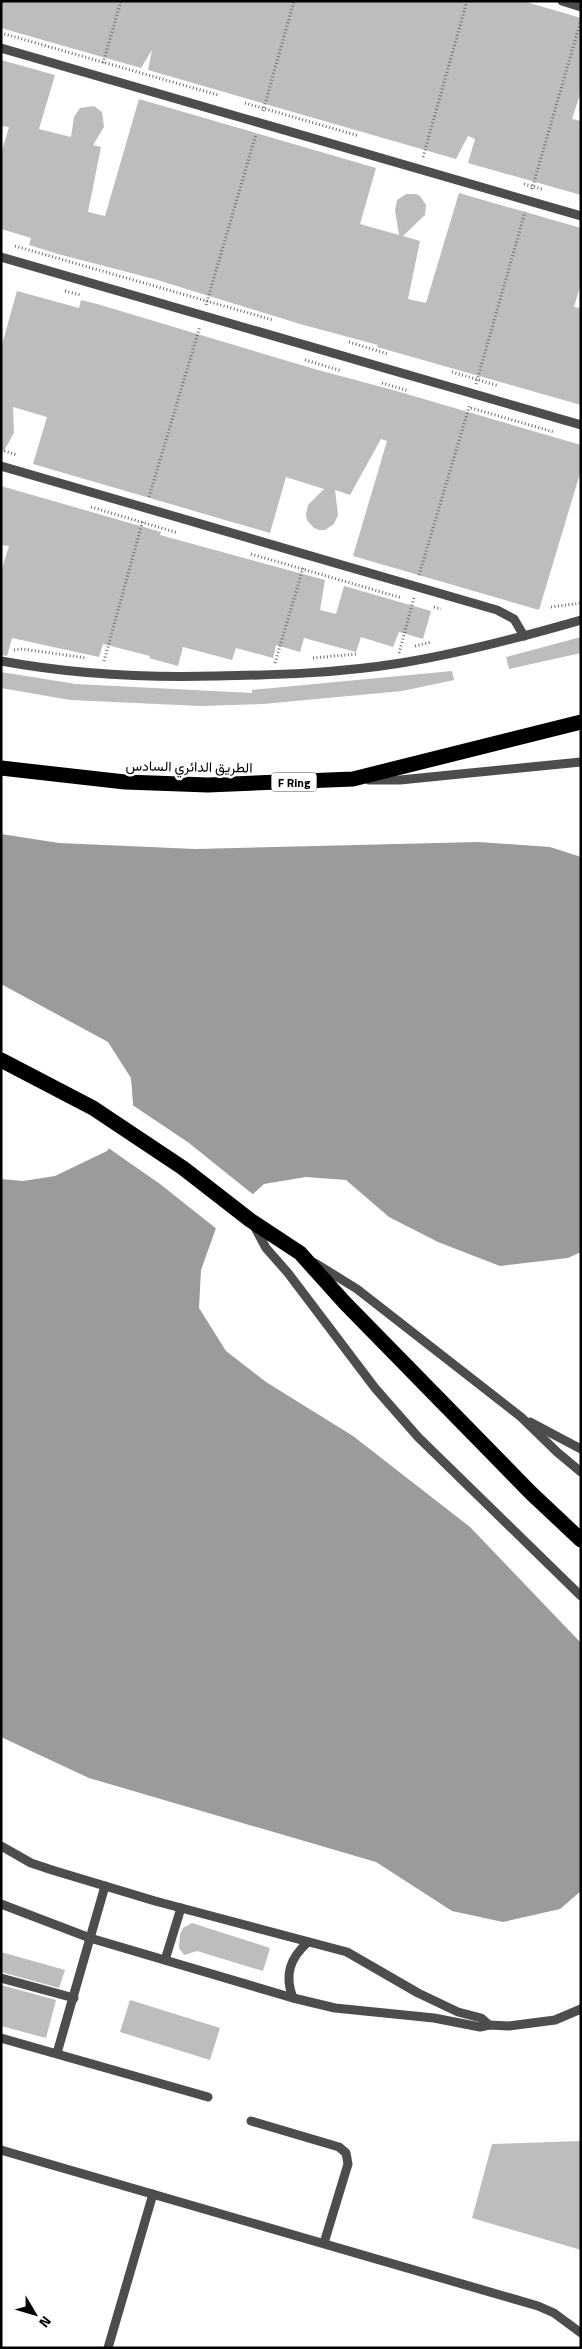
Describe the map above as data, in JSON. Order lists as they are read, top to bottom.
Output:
{
  "streets": {
    "highway": ["الطريق الدائري السادس", "F Ring"]
  },
  "north": "bottom right"
}
